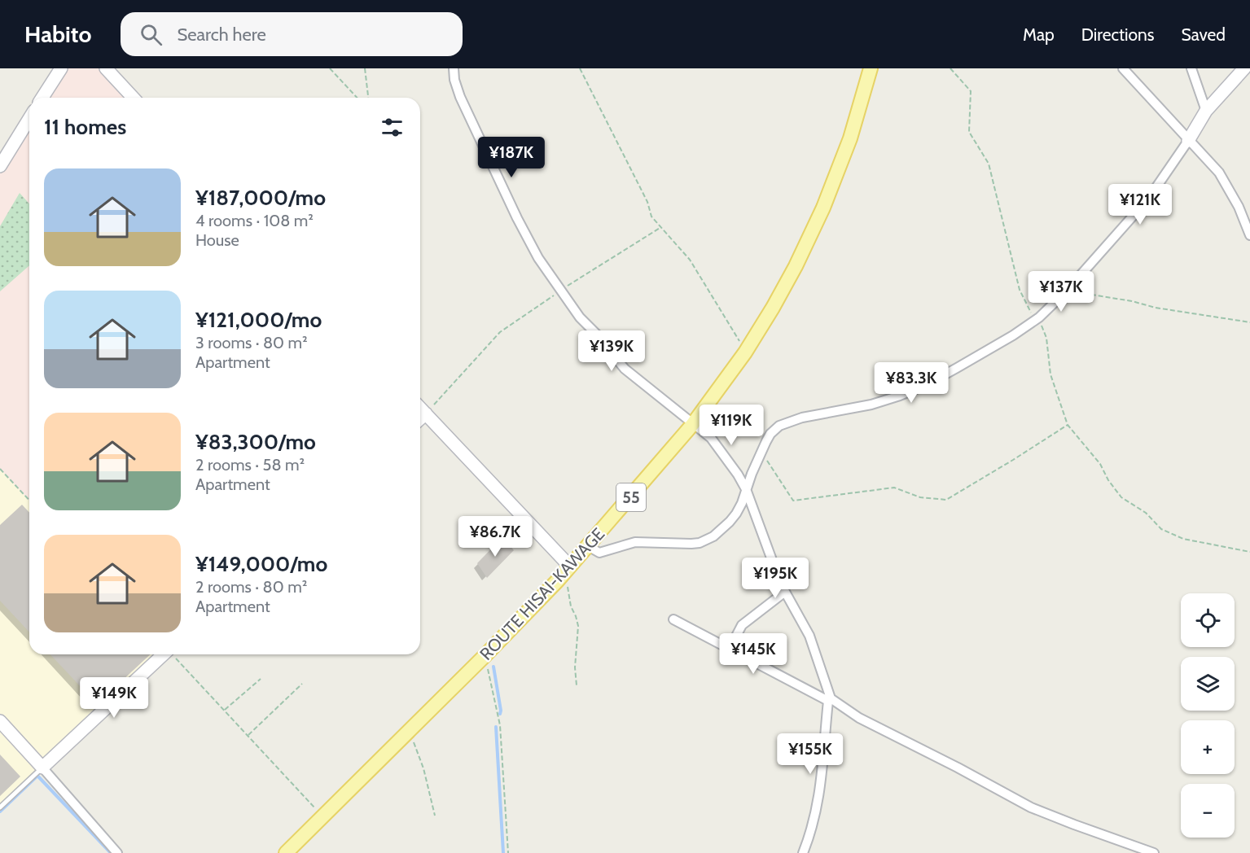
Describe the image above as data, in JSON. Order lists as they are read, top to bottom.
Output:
{
  "streets": {
    "main road": ["55", "ROUTE HISAI-KAWAGE"]
  },
  "page": {
    "header": "Habito",
    "search": "Search here",
    "nav": ["Map", "Directions", "Saved"],
    "heading": "11 homes",
    "price": [
      "¥187K",
      "¥121K",
      "¥137K",
      "¥139K",
      "¥83.3K",
      "¥119K",
      "¥86.7K",
      "¥195K",
      "¥145K",
      "¥149K",
      "¥155K"
    ],
    "list": [
      {
        "name": "¥187,000/mo",
        "note": "4 rooms · 108 m² · House"
      },
      {
        "name": "¥121,000/mo",
        "note": "3 rooms · 80 m² · Apartment"
      },
      {
        "name": "¥83,300/mo",
        "note": "2 rooms · 58 m² · Apartment"
      },
      {
        "name": "¥149,000/mo",
        "note": "2 rooms · 80 m² · Apartment"
      }
    ],
    "map_buttons": ["+", "−"]
  }
}
